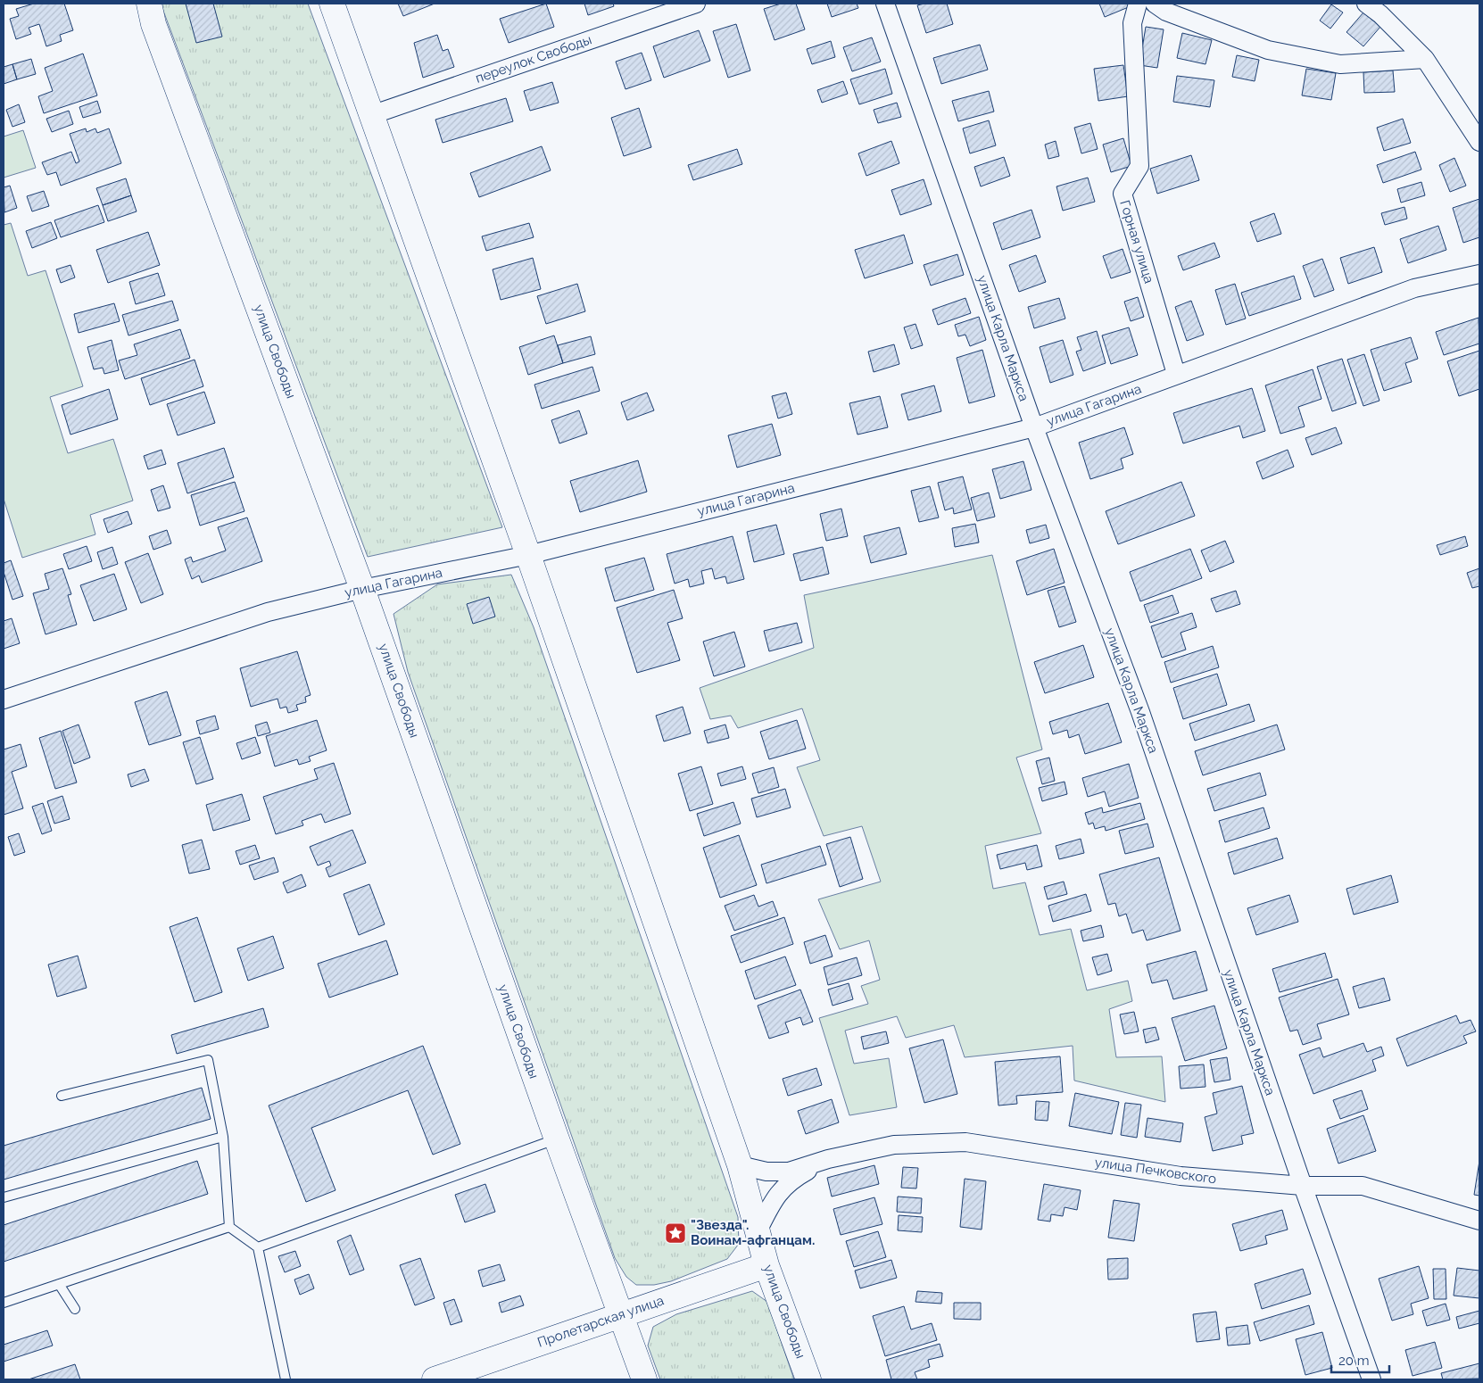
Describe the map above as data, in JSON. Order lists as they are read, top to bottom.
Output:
{
  "streets": {
    "main road": ["улица Свободы", "Пролетарская улица"],
    "street": [
      "переулок Свободы",
      "Горная улица",
      "улица Карла Маркса",
      "улица Гагарина",
      "улица Печковского"
    ]
  },
  "crossings": [
    ["переулок Свободы", "улица Свободы"],
    ["Горная улица", "улица Гагарина"],
    ["улица Карла Маркса", "улица Гагарина"],
    ["улица Карла Маркса", "улица Печковского"],
    ["улица Свободы", "улица Гагарина"],
    ["улица Свободы", "Пролетарская улица"]
  ],
  "places": {
    "place": ["\"Звезда\". Воинам-афганцам."]
  },
  "scale_bar": "20 m"
}
